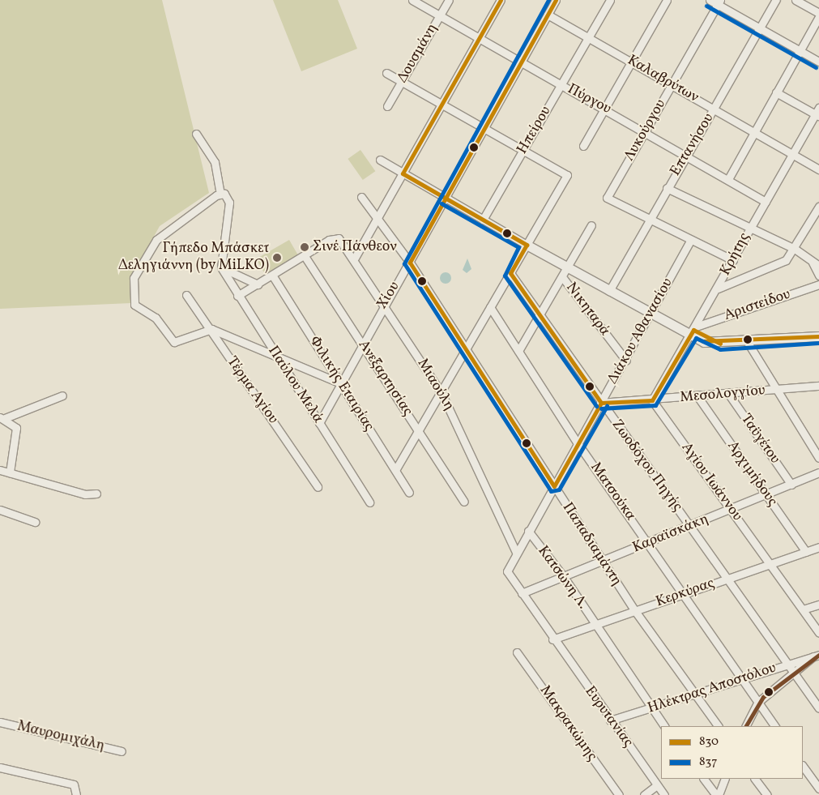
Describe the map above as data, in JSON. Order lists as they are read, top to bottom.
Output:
{
  "streets": {
    "street": [
      "Δουσμάνη",
      "Καλαβρύτων",
      "Πύργου",
      "Ηπείρου",
      "Λυκούργου",
      "Επτανήσου",
      "Κρήτης",
      "Χίου",
      "Αριστείδου",
      "Νικηταρά",
      "Διάκου Αθανασίου",
      "Ανεξαρτησίας",
      "Φιλικής Εταιρίας",
      "Παύλου Μελά",
      "Μιαούλη",
      "Τέρμα Αγίου",
      "Μεσολογγίου",
      "Ταϋγέτου",
      "Ζωοδόχου Πηγής",
      "Αρχιμήδους",
      "Αγίου Ιωάννου",
      "Ματσούκα",
      "Καραϊσκάκη",
      "Παπαδιαμάντη",
      "Κατσώνη Λ.",
      "Κερκύρας",
      "Ηλέκτρας Αποστόλου",
      "Ευρυτανίας",
      "Μακρακώμης",
      "Μαυρομιχάλη"
    ]
  },
  "crossings": [
    ["Δουσμάνη", "Πύργου"],
    ["Καλαβρύτων", "Ηπείρου"],
    ["Καλαβρύτων", "Λυκούργου"],
    ["Καλαβρύτων", "Επτανήσου"],
    ["Καλαβρύτων", "Κρήτης"],
    ["Καλαβρύτων", "Χίου"],
    ["Πύργου", "Ηπείρου"],
    ["Πύργου", "Λυκούργου"],
    ["Πύργου", "Επτανήσου"],
    ["Πύργου", "Κρήτης"],
    ["Πύργου", "Χίου"],
    ["Λυκούργου", "Επτανήσου"],
    ["Κρήτης", "Αριστείδου"],
    ["Κρήτης", "Μεσολογγίου"],
    ["Κρήτης", "Αγίου Ιωάννου"],
    ["Χίου", "Ανεξαρτησίας"],
    ["Χίου", "Φιλικής Εταιρίας"],
    ["Χίου", "Παύλου Μελά"],
    ["Χίου", "Μιαούλη"],
    ["Χίου", "Παπαδιαμάντη"],
    ["Νικηταρά", "Διάκου Αθανασίου"],
    ["Διάκου Αθανασίου", "Μιαούλη"],
    ["Διάκου Αθανασίου", "Μεσολογγίου"],
    ["Διάκου Αθανασίου", "Ζωοδόχου Πηγής"],
    ["Διάκου Αθανασίου", "Ματσούκα"],
    ["Διάκου Αθανασίου", "Καραϊσκάκη"],
    ["Διάκου Αθανασίου", "Παπαδιαμάντη"],
    ["Διάκου Αθανασίου", "Κατσώνη Λ."],
    ["Ανεξαρτησίας", "Μιαούλη"],
    ["Μεσολογγίου", "Ταϋγέτου"],
    ["Μεσολογγίου", "Ζωοδόχου Πηγής"],
    ["Μεσολογγίου", "Αρχιμήδους"],
    ["Μεσολογγίου", "Αγίου Ιωάννου"],
    ["Ταϋγέτου", "Καραϊσκάκη"],
    ["Ζωοδόχου Πηγής", "Καραϊσκάκη"],
    ["Ζωοδόχου Πηγής", "Κερκύρας"],
    ["Ζωοδόχου Πηγής", "Ηλέκτρας Αποστόλου"],
    ["Αρχιμήδους", "Καραϊσκάκη"],
    ["Αρχιμήδους", "Κερκύρας"],
    ["Αγίου Ιωάννου", "Καραϊσκάκη"],
    ["Αγίου Ιωάννου", "Κερκύρας"],
    ["Ματσούκα", "Καραϊσκάκη"],
    ["Ματσούκα", "Κερκύρας"],
    ["Ματσούκα", "Ηλέκτρας Αποστόλου"],
    ["Καραϊσκάκη", "Παπαδιαμάντη"],
    ["Καραϊσκάκη", "Κατσώνη Λ."],
    ["Παπαδιαμάντη", "Κερκύρας"],
    ["Παπαδιαμάντη", "Ηλέκτρας Αποστόλου"],
    ["Κατσώνη Λ.", "Κερκύρας"],
    ["Κατσώνη Λ.", "Ηλέκτρας Αποστόλου"],
    ["Κερκύρας", "Ευρυτανίας"],
    ["Ηλέκτρας Αποστόλου", "Ευρυτανίας"]
  ],
  "places": ["Σινέ Πάνθεον", "Γήπεδο Μπάσκετ Δεληγιάννη (by MiLKO)"],
  "lines": ["transit line 830", "transit line 837"],
  "legend": ["830", "837"]
}
